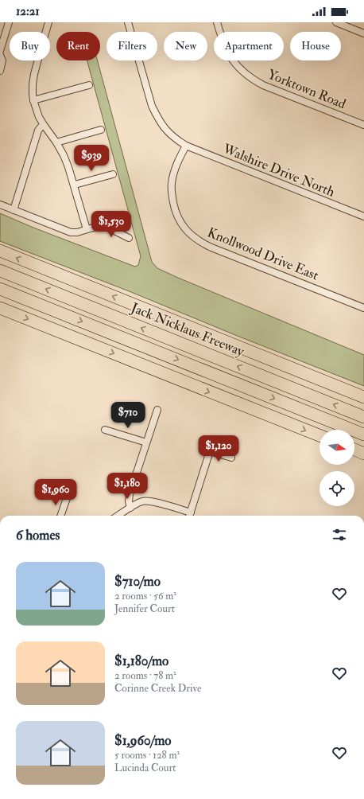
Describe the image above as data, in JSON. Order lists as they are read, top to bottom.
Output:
{
  "streets": {
    "highway": ["Jack Nicklaus Freeway"],
    "street": ["Yorktown Road", "Walshire Drive North", "Knollwood Drive East"]
  },
  "crossings": [
    ["Walshire Drive North", "Knollwood Drive East"]
  ],
  "north": "right",
  "page": {
    "status": "12:21",
    "chip": [
      "Buy",
      "Rent",
      "Filters",
      "New",
      "Apartment",
      "House"
    ],
    "price": [
      "$939",
      "$1,530",
      "$710",
      "$1,120",
      "$1,180",
      "$1,960"
    ],
    "heading": "6 homes",
    "list": [
      {
        "name": "$710/mo",
        "note": "2 rooms · 56 m² · Jennifer Court"
      },
      {
        "name": "$1,180/mo",
        "note": "2 rooms · 78 m² · Corinne Creek Drive"
      },
      {
        "name": "$1,960/mo",
        "note": "5 rooms · 128 m² · Lucinda Court"
      }
    ]
  }
}
